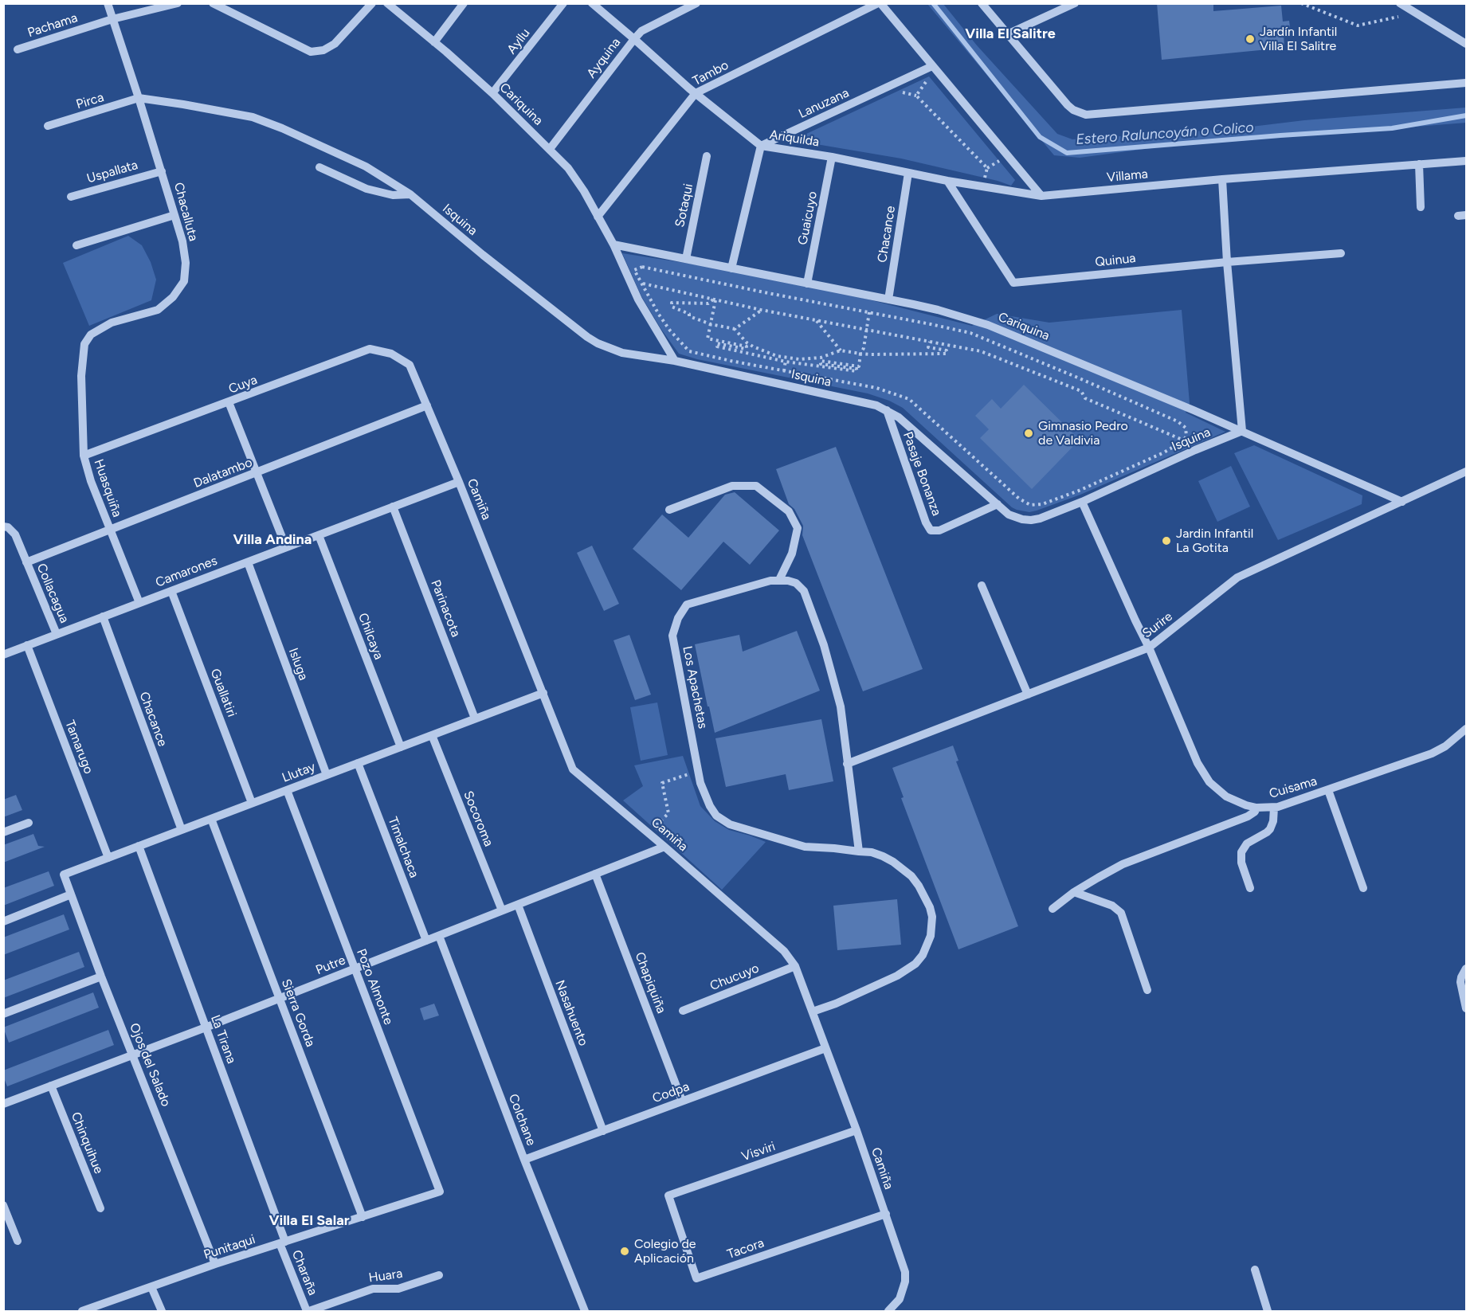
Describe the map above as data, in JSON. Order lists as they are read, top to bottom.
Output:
{
  "streets": {
    "street": [
      "Pachama",
      "Ayllu",
      "Ayquina",
      "Tambo",
      "Pirca",
      "Lanuzana",
      "Cariquina",
      "Ariquilda",
      "Uspallata",
      "Villama",
      "Sotaqui",
      "Chacalluta",
      "Guaicuyo",
      "Isquina",
      "Chacance",
      "Quinua",
      "Cuya",
      "Dalatambo",
      "Pasaje Bonanza",
      "Huasquiña",
      "Camiña",
      "Camarones",
      "Collacagua",
      "Parinacota",
      "Surire",
      "Chilcaya",
      "Isluga",
      "Los Apachetas",
      "Guallatiri",
      "Tamarugo",
      "Llutay",
      "Cuisama",
      "Socoroma",
      "Timalchaca",
      "Putre",
      "Chucuyo",
      "Chapiquiña",
      "Pozo Almonte",
      "Sierra Gorda",
      "Nasahuento",
      "La Tirana",
      "Ojos del Salado",
      "Codpa",
      "Colchane",
      "Chinquihue",
      "Visviri",
      "Punitaqui",
      "Tacora",
      "Charaña",
      "Huara"
    ]
  },
  "crossings": [
    ["Pachama", "Chacalluta"],
    ["Ayllu", "Cariquina"],
    ["Ayquina", "Cariquina"],
    ["Ayquina", "Ariquilda"],
    ["Tambo", "Cariquina"],
    ["Tambo", "Ariquilda"],
    ["Pirca", "Chacalluta"],
    ["Pirca", "Isquina"],
    ["Lanuzana", "Ariquilda"],
    ["Cariquina", "Sotaqui"],
    ["Cariquina", "Guaicuyo"],
    ["Cariquina", "Isquina"],
    ["Cariquina", "Chacance"],
    ["Cariquina", "Surire"],
    ["Ariquilda", "Villama"],
    ["Ariquilda", "Guaicuyo"],
    ["Ariquilda", "Chacance"],
    ["Ariquilda", "Quinua"],
    ["Uspallata", "Chacalluta"],
    ["Chacalluta", "Isquina"],
    ["Chacalluta", "Huasquiña"],
    ["Isquina", "Pasaje Bonanza"],
    ["Isquina", "Cuisama"],
    ["Chacance", "Camarones"],
    ["Chacance", "Llutay"],
    ["Cuya", "Huasquiña"],
    ["Cuya", "Camiña"],
    ["Dalatambo", "Huasquiña"],
    ["Dalatambo", "Camiña"],
    ["Dalatambo", "Collacagua"],
    ["Huasquiña", "Camarones"],
    ["Camiña", "Camarones"],
    ["Camiña", "Los Apachetas"],
    ["Camiña", "Llutay"],
    ["Camiña", "Putre"],
    ["Camiña", "Chucuyo"],
    ["Camiña", "Codpa"],
    ["Camiña", "Visviri"],
    ["Camiña", "Tacora"],
    ["Camarones", "Collacagua"],
    ["Camarones", "Parinacota"],
    ["Camarones", "Chilcaya"],
    ["Camarones", "Isluga"],
    ["Camarones", "Guallatiri"],
    ["Camarones", "Tamarugo"],
    ["Parinacota", "Llutay"],
    ["Surire", "Cuisama"],
    ["Chilcaya", "Llutay"],
    ["Isluga", "Llutay"],
    ["Guallatiri", "Llutay"],
    ["Tamarugo", "Llutay"],
    ["Llutay", "Socoroma"],
    ["Llutay", "Timalchaca"],
    ["Llutay", "Pozo Almonte"],
    ["Llutay", "Sierra Gorda"],
    ["Llutay", "La Tirana"],
    ["Llutay", "Ojos del Salado"],
    ["Socoroma", "Putre"],
    ["Timalchaca", "Putre"],
    ["Putre", "Chapiquiña"],
    ["Putre", "Pozo Almonte"],
    ["Putre", "Sierra Gorda"],
    ["Putre", "Nasahuento"],
    ["Putre", "La Tirana"],
    ["Putre", "Ojos del Salado"],
    ["Putre", "Colchane"],
    ["Putre", "Chinquihue"],
    ["Chapiquiña", "Codpa"],
    ["Pozo Almonte", "Punitaqui"],
    ["Sierra Gorda", "Punitaqui"],
    ["Nasahuento", "Codpa"],
    ["La Tirana", "Punitaqui"],
    ["La Tirana", "Charaña"],
    ["Ojos del Salado", "Punitaqui"],
    ["Codpa", "Colchane"],
    ["Visviri", "Tacora"],
    ["Punitaqui", "Charaña"],
    ["Charaña", "Huara"]
  ],
  "districts": ["Villa El Salitre", "Villa Andina", "Villa El Salar"],
  "water": ["Estero Raluncoyán o Colico"],
  "places": [
    "Jardín Infantil Villa El Salitre",
    "Gimnasio Pedro de Valdivia",
    "Jardin Infantil La Gotita",
    "Colegio de Aplicación"
  ]
}
